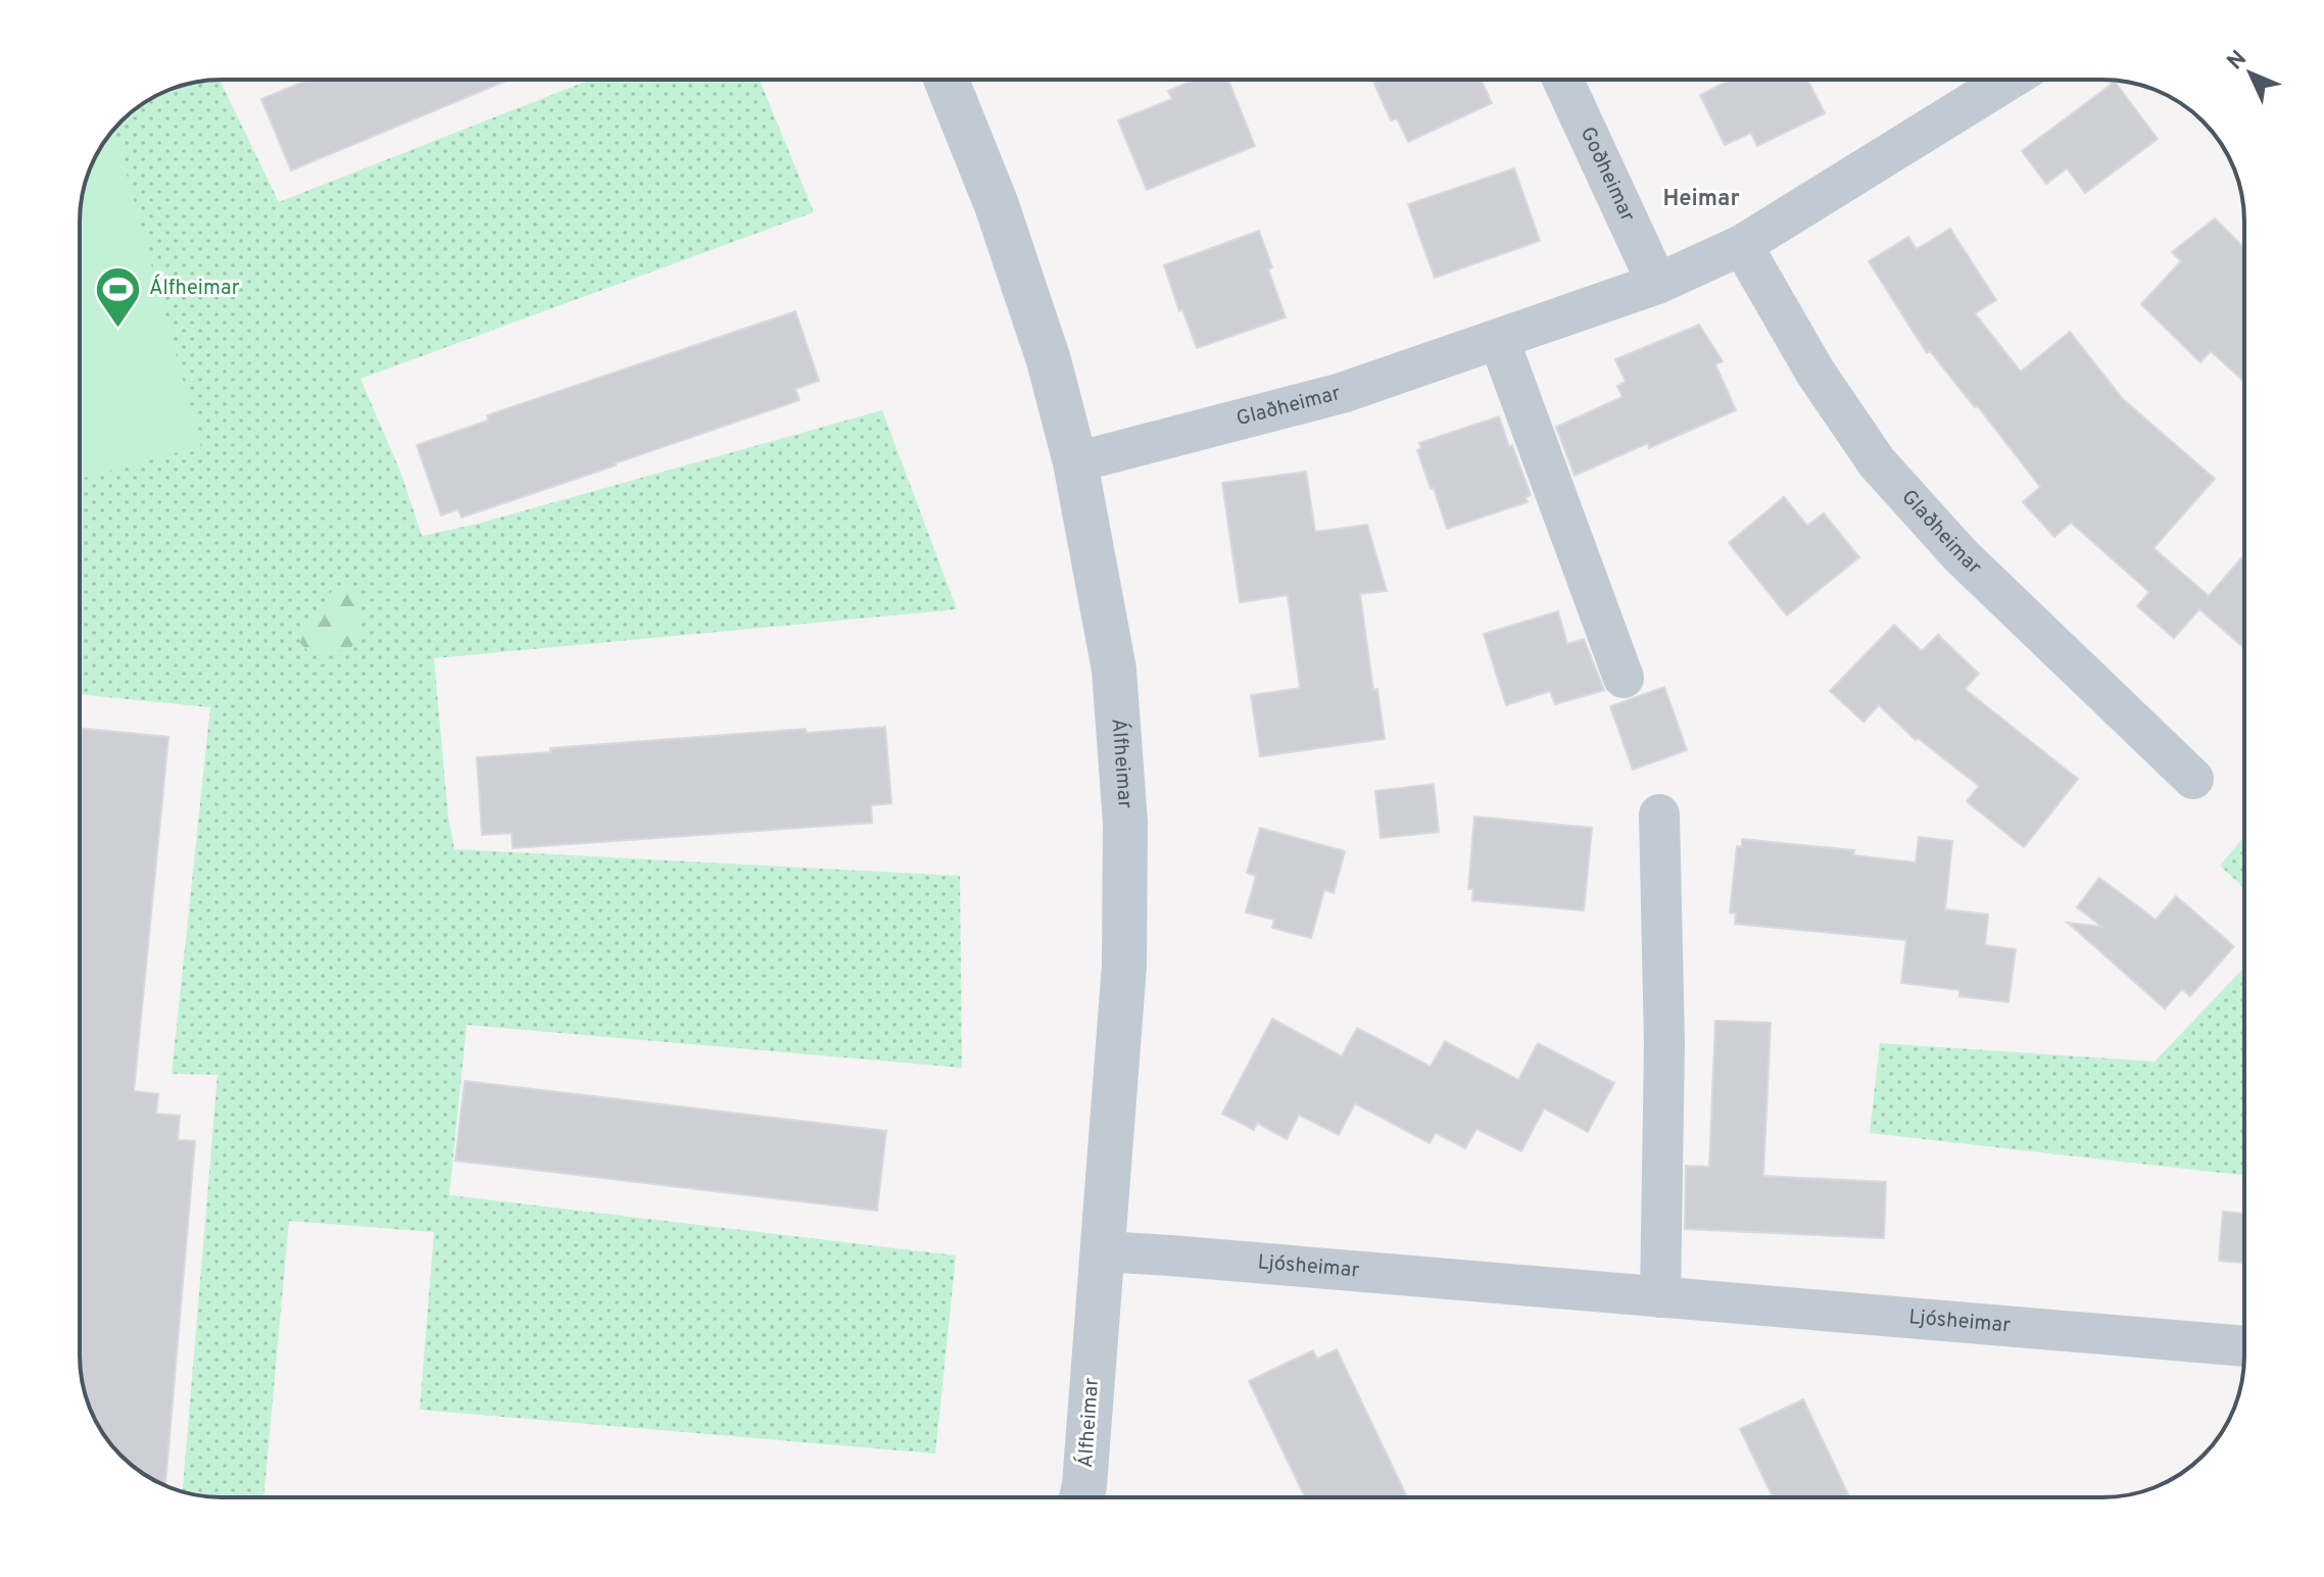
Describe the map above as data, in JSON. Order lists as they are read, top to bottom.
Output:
{
  "streets": {
    "street": [
      "Goðheimar",
      "Glaðheimar",
      "Álfheimar",
      "Ljósheimar"
    ]
  },
  "crossings": [
    ["Goðheimar", "Glaðheimar"],
    ["Glaðheimar", "Álfheimar"],
    ["Álfheimar", "Ljósheimar"]
  ],
  "districts": ["Heimar"],
  "places": {
    "sports": ["Álfheimar"]
  },
  "north": "top left"
}
